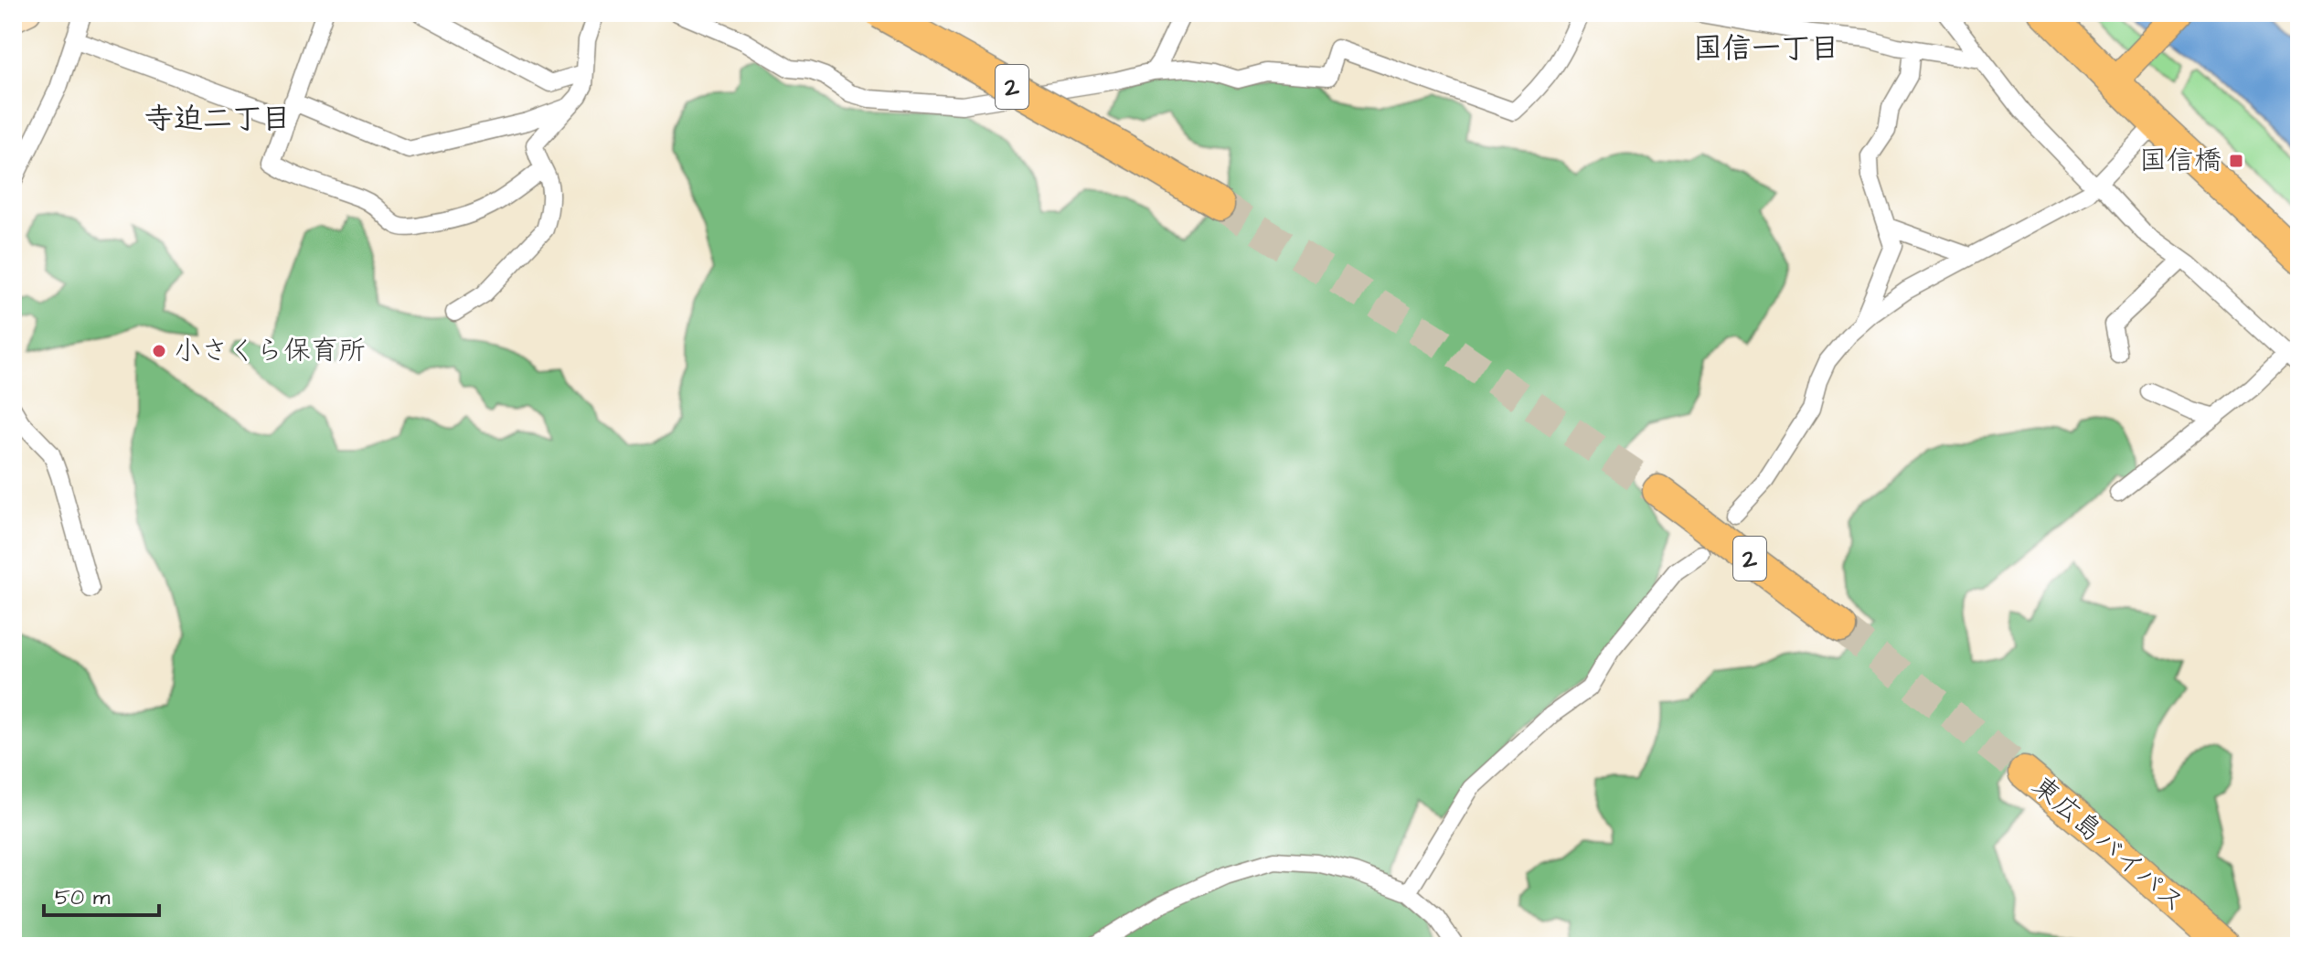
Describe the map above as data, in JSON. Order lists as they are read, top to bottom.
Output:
{
  "streets": {
    "highway": ["2", "東広島バイパス"]
  },
  "districts": ["国信一丁目", "寺迫二丁目"],
  "places": {
    "transit": ["国信橋"],
    "other": ["小さくら保育所"]
  },
  "scale_bar": "50 m"
}
